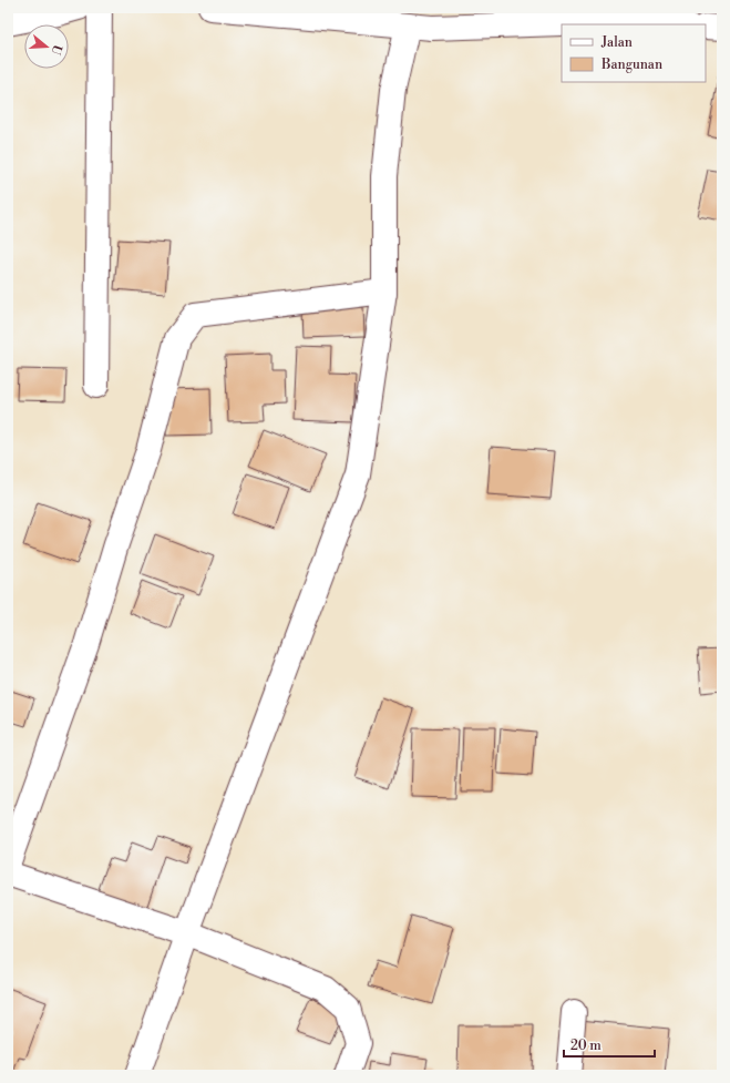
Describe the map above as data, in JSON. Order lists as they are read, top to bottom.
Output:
{
  "legend": ["Jalan", "Bangunan"],
  "scale_bar": "20 m",
  "north": "right"
}
